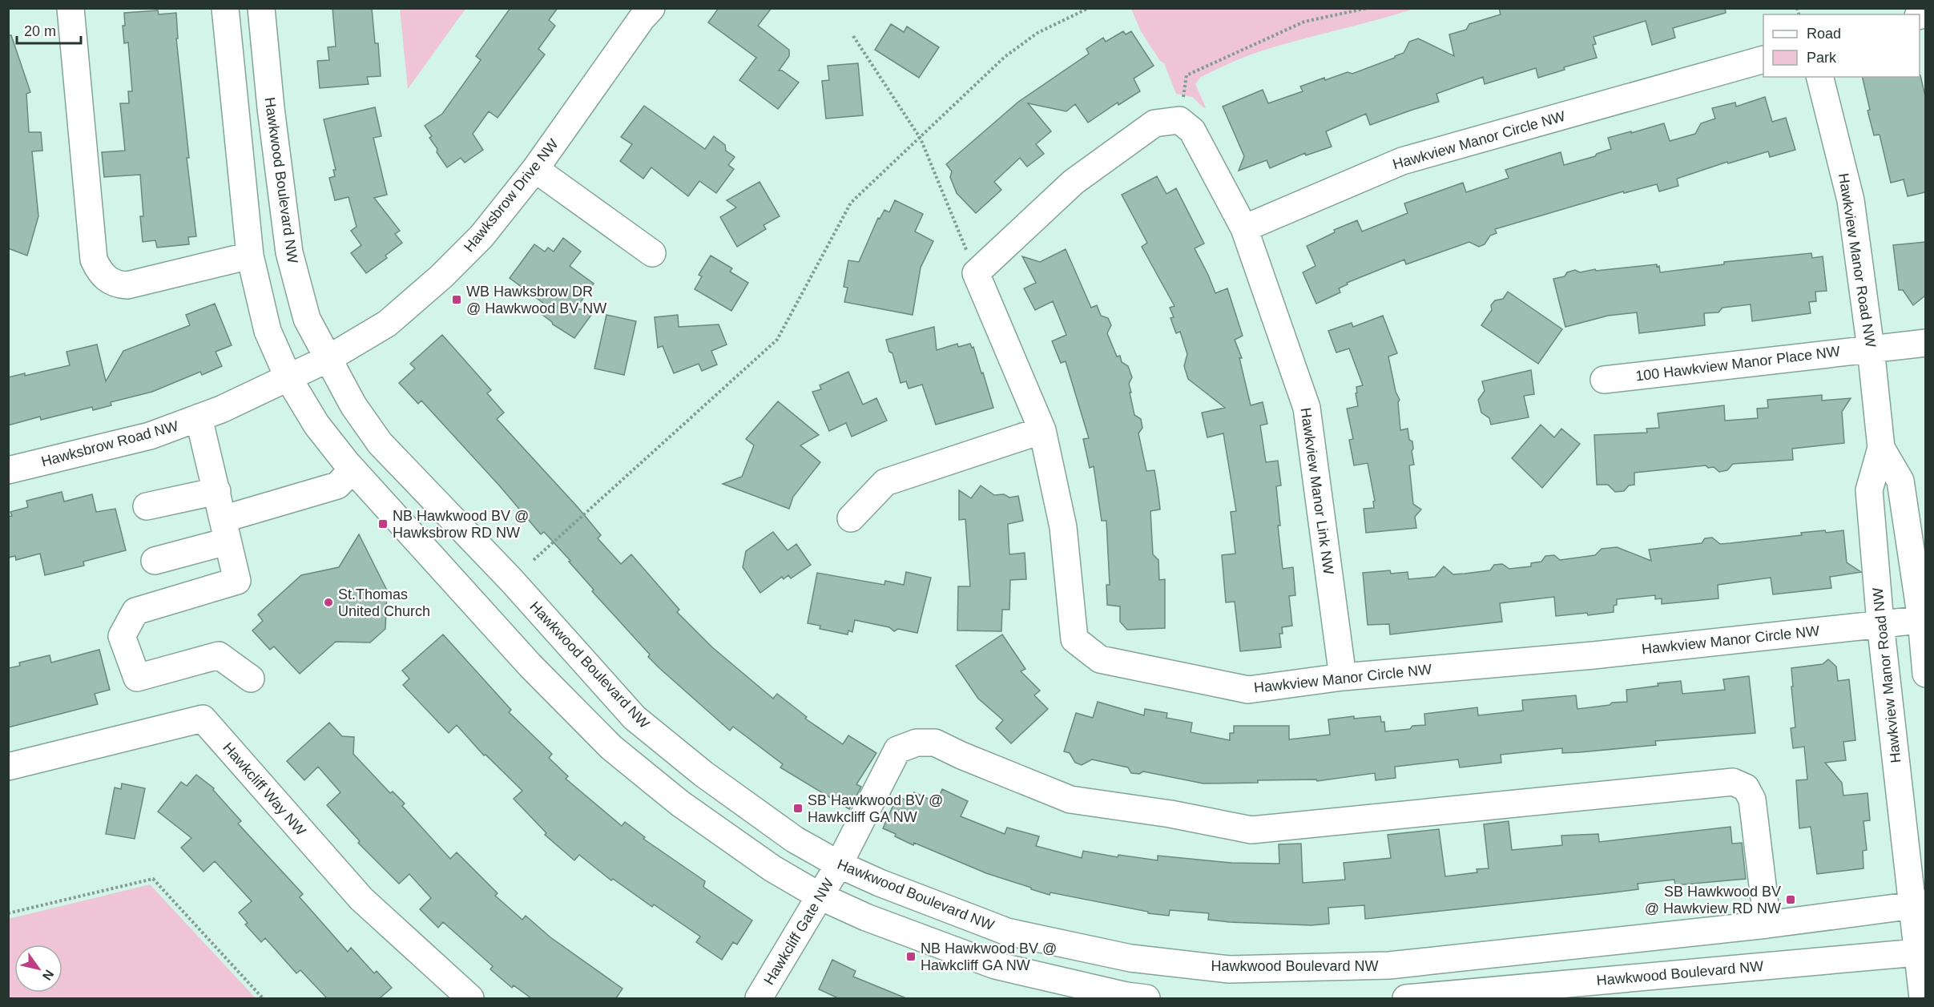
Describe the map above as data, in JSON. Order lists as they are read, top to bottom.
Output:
{
  "streets": {
    "street": [
      "Hawkview Manor Circle NW",
      "Hawkwood Boulevard NW",
      "Hawksbrow Drive NW",
      "Hawkview Manor Road NW",
      "100 Hawkview Manor Place NW",
      "Hawksbrow Road NW",
      "Hawkview Manor Link NW",
      "Hawkcliff Way NW",
      "Hawkcliff Gate NW"
    ]
  },
  "crossings": [
    ["Hawkview Manor Circle NW", "Hawkview Manor Road NW"],
    ["Hawkview Manor Circle NW", "Hawkview Manor Link NW"],
    ["Hawkwood Boulevard NW", "Hawksbrow Drive NW"],
    ["Hawkwood Boulevard NW", "Hawkview Manor Road NW"],
    ["Hawkwood Boulevard NW", "Hawkcliff Gate NW"],
    ["Hawksbrow Drive NW", "Hawksbrow Road NW"],
    ["Hawkview Manor Road NW", "100 Hawkview Manor Place NW"]
  ],
  "places": {
    "transit": [
      "WB Hawksbrow DR @ Hawkwood BV NW",
      "NB Hawkwood BV @ Hawksbrow RD NW",
      "SB Hawkwood BV @ Hawkcliff GA NW",
      "SB Hawkwood BV @ Hawkview RD NW",
      "NB Hawkwood BV @ Hawkcliff GA NW"
    ],
    "other": ["St.Thomas United Church"]
  },
  "legend": ["Road", "Park"],
  "scale_bar": "20 m",
  "north": "bottom right"
}
